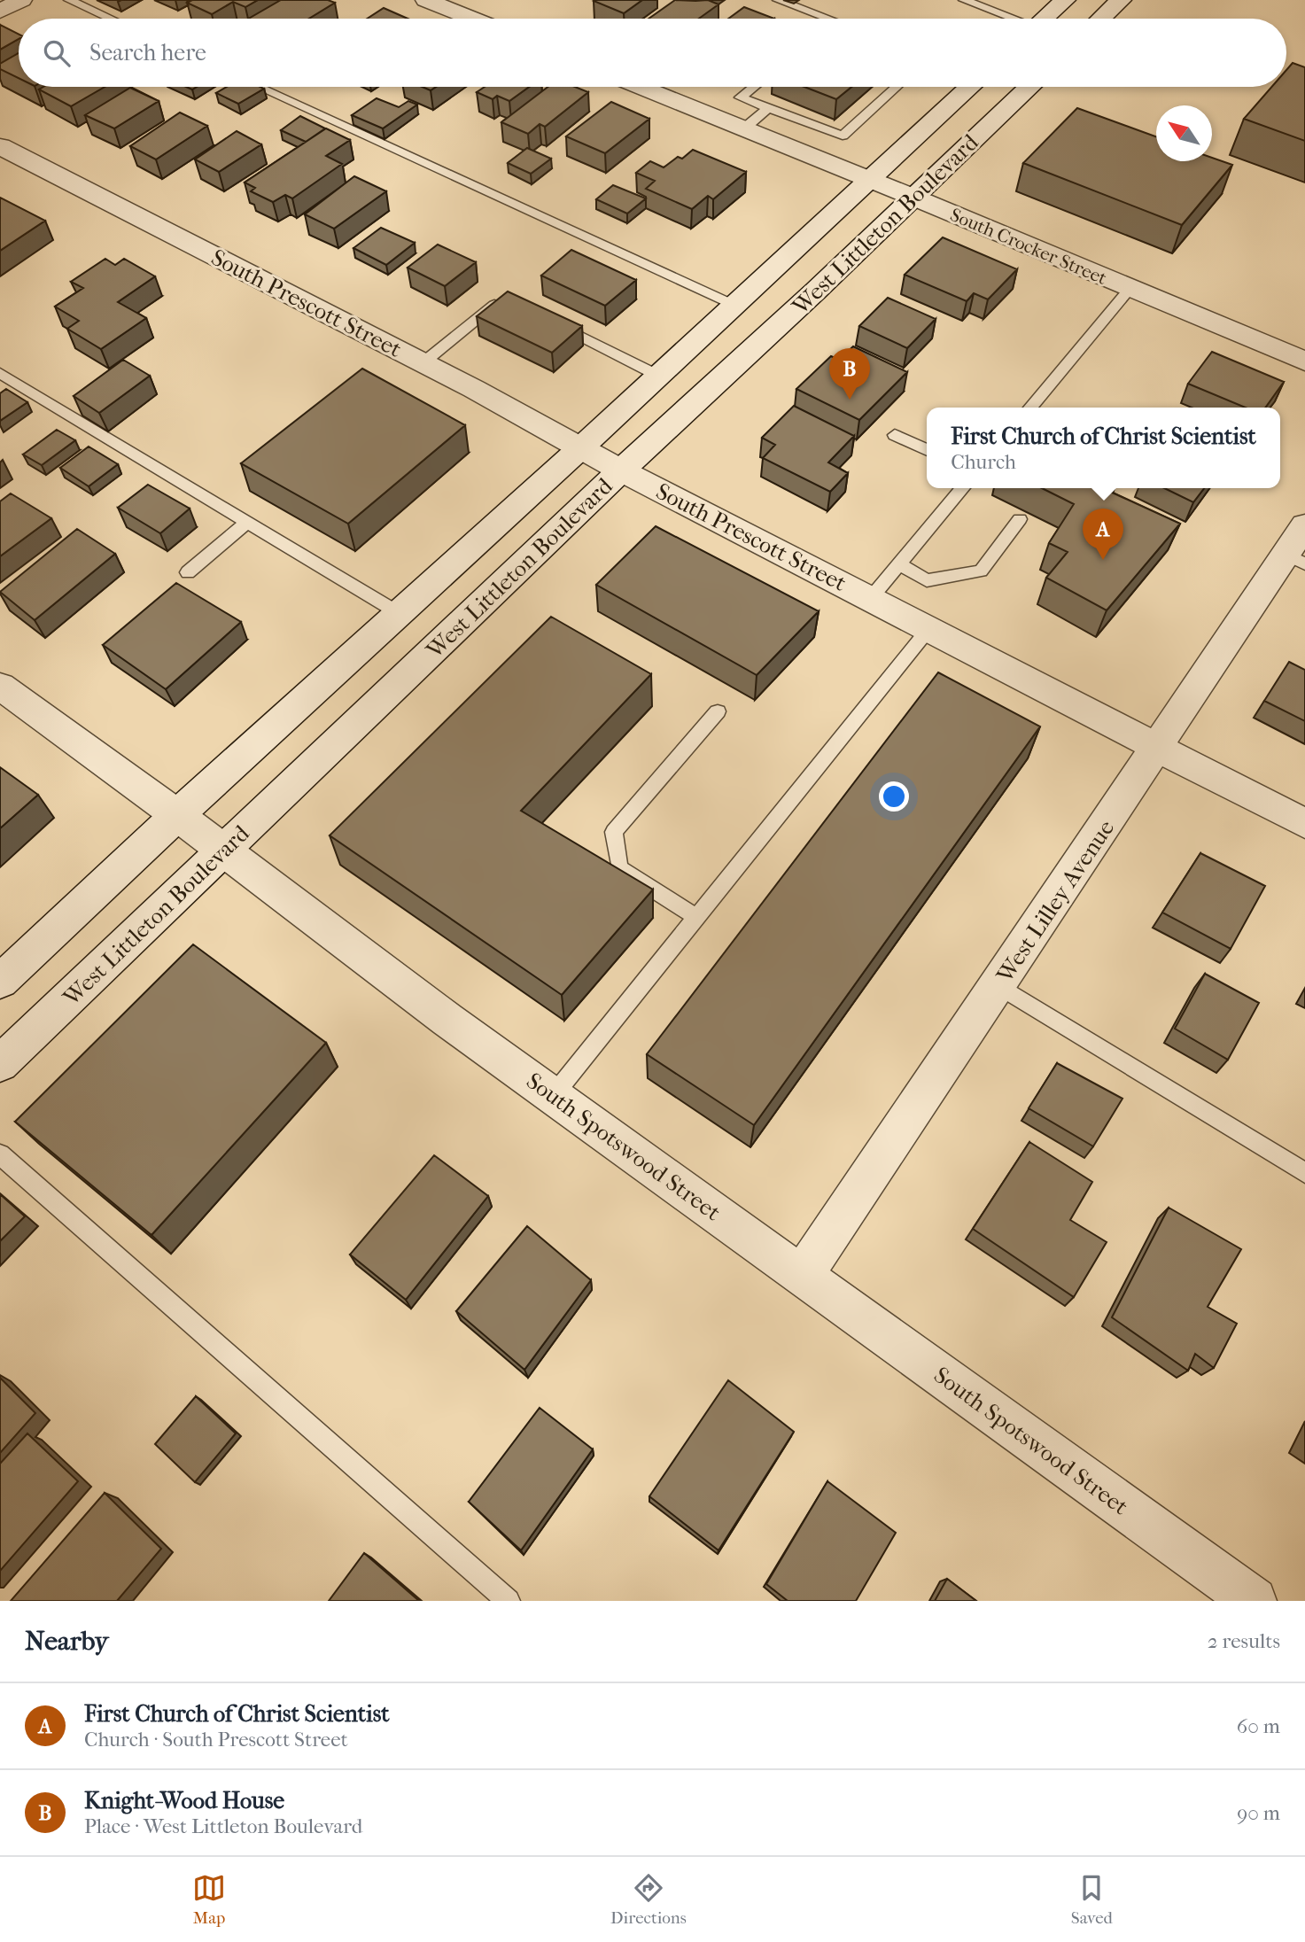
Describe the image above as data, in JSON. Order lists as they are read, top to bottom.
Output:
{
  "streets": {
    "street": [
      "West Littleton Boulevard",
      "South Crocker Street",
      "South Prescott Street",
      "West Lilley Avenue",
      "South Spotswood Street"
    ]
  },
  "crossings": [
    ["West Littleton Boulevard", "South Crocker Street"],
    ["West Littleton Boulevard", "South Prescott Street"],
    ["West Littleton Boulevard", "South Spotswood Street"],
    ["South Prescott Street", "West Lilley Avenue"],
    ["West Lilley Avenue", "South Spotswood Street"]
  ],
  "north": "top left",
  "page": {
    "search": "Search here",
    "pins": ["B", "A"],
    "popup": ["First Church of Christ Scientist", "Church"],
    "heading": ["Nearby", "2 results"],
    "list": [
      {
        "mark": "A",
        "name": "First Church of Christ Scientist",
        "note": "Church · South Prescott Street",
        "value": "60 m"
      },
      {
        "mark": "B",
        "name": "Knight-Wood House",
        "note": "Place · West Littleton Boulevard",
        "value": "90 m"
      }
    ],
    "nav": ["Map", "Directions", "Saved"]
  }
}
